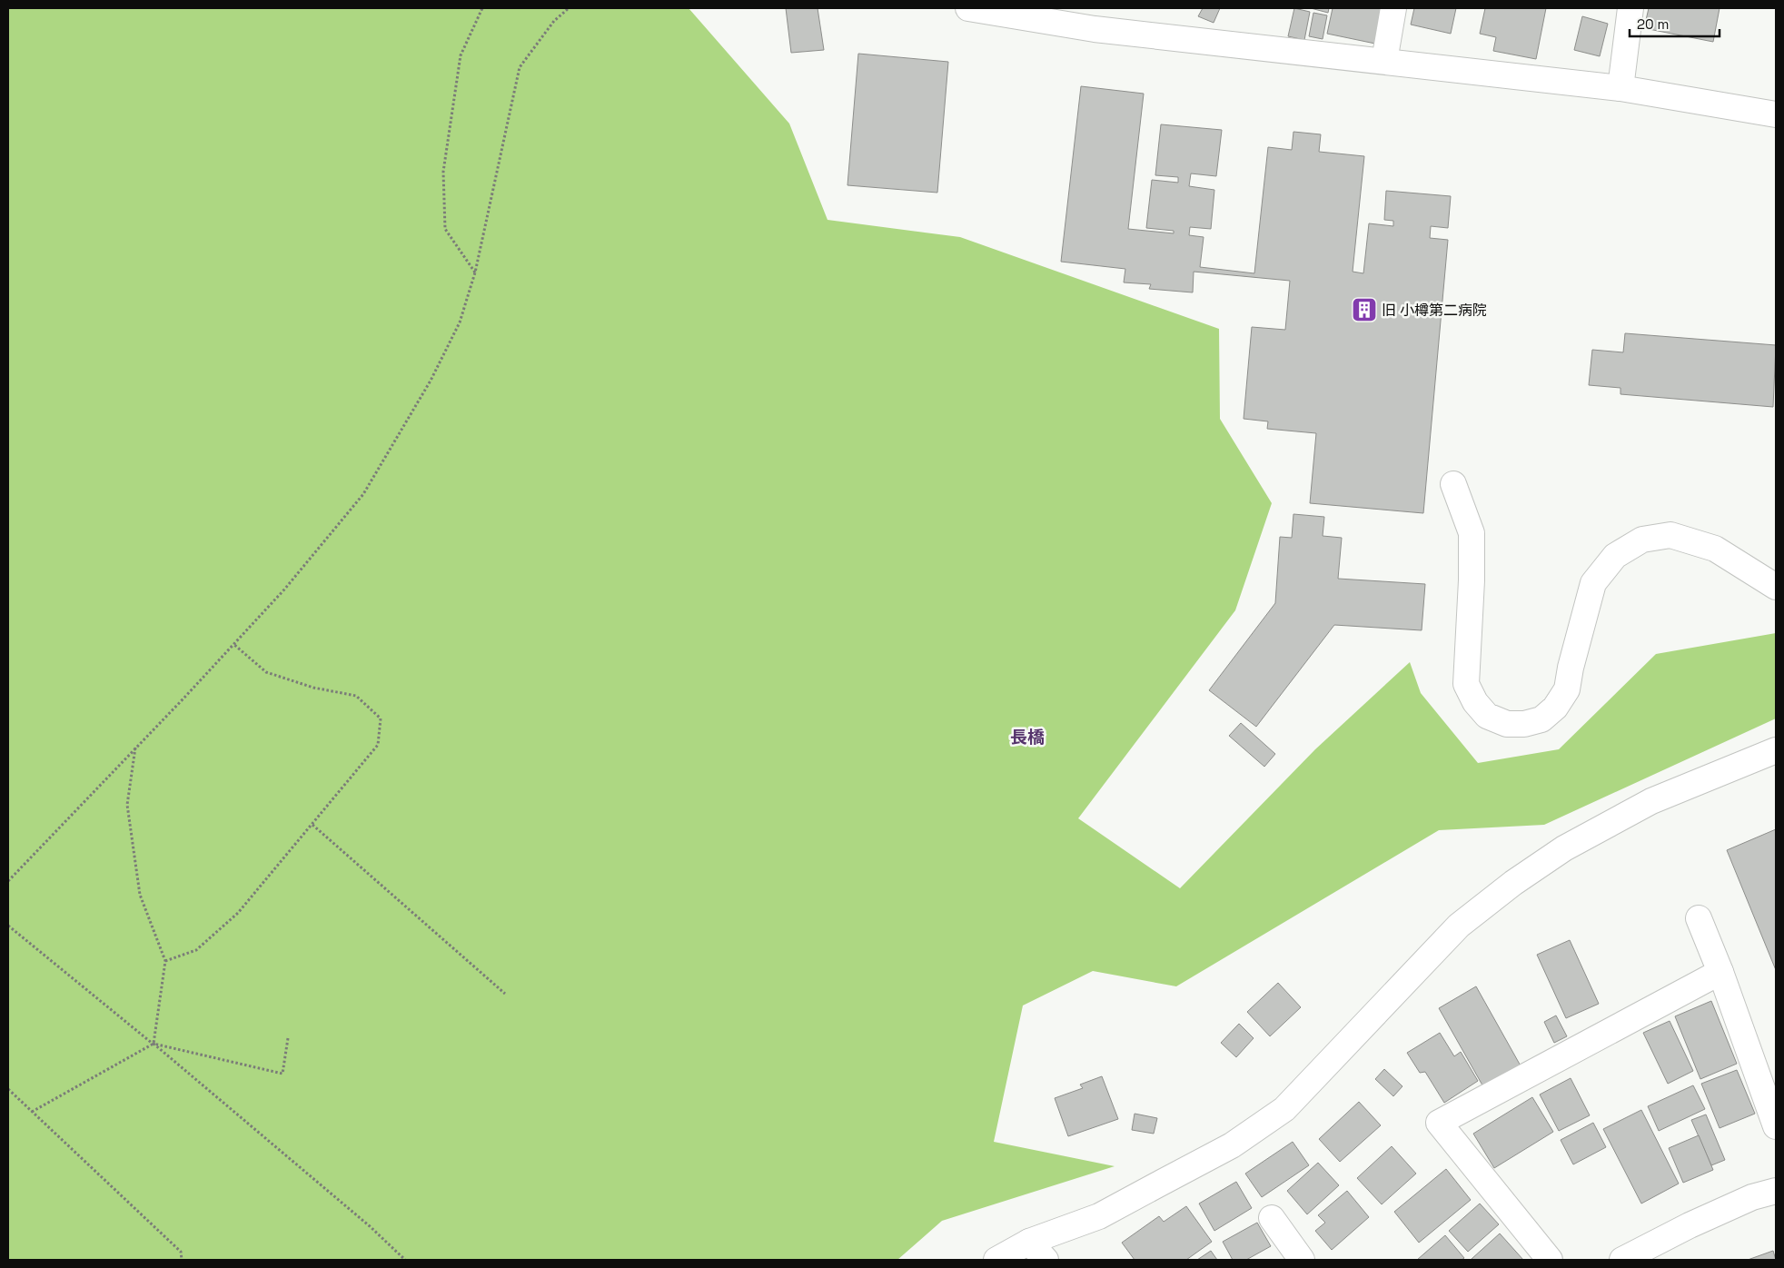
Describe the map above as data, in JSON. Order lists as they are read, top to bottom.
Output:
{
  "districts": ["長橋"],
  "places": {
    "building": ["旧 小樽第二病院"]
  },
  "scale_bar": "20 m"
}
